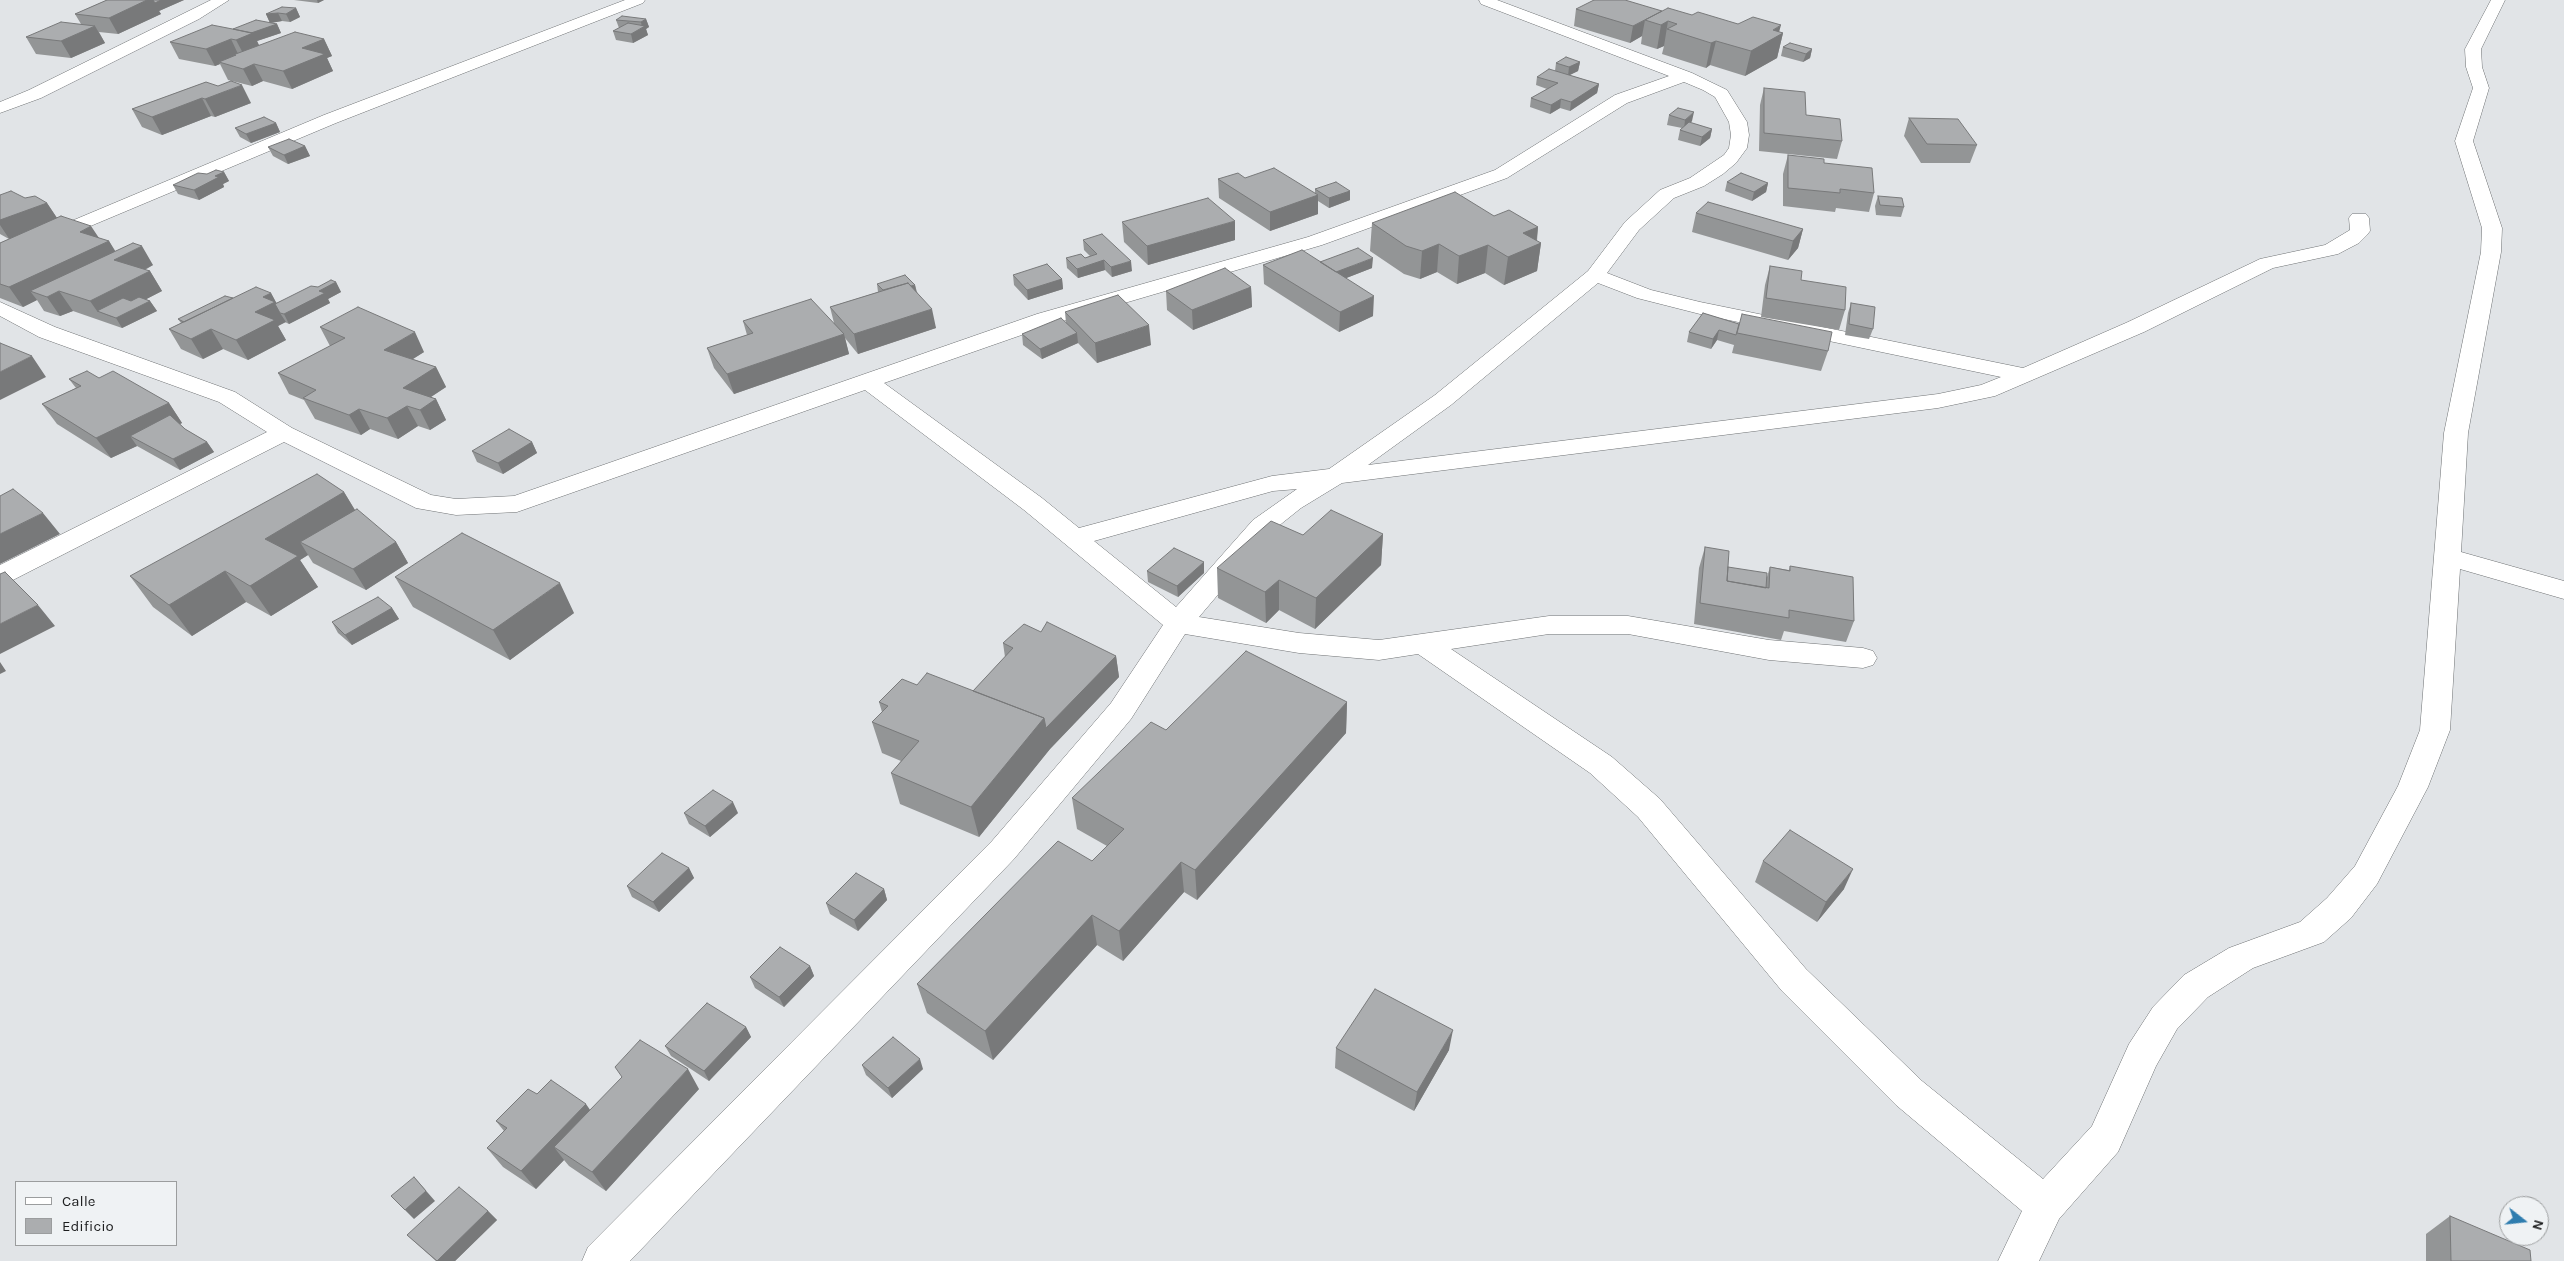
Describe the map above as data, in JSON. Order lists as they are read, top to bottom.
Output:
{
  "legend": ["Calle", "Edificio"],
  "north": "right"
}
